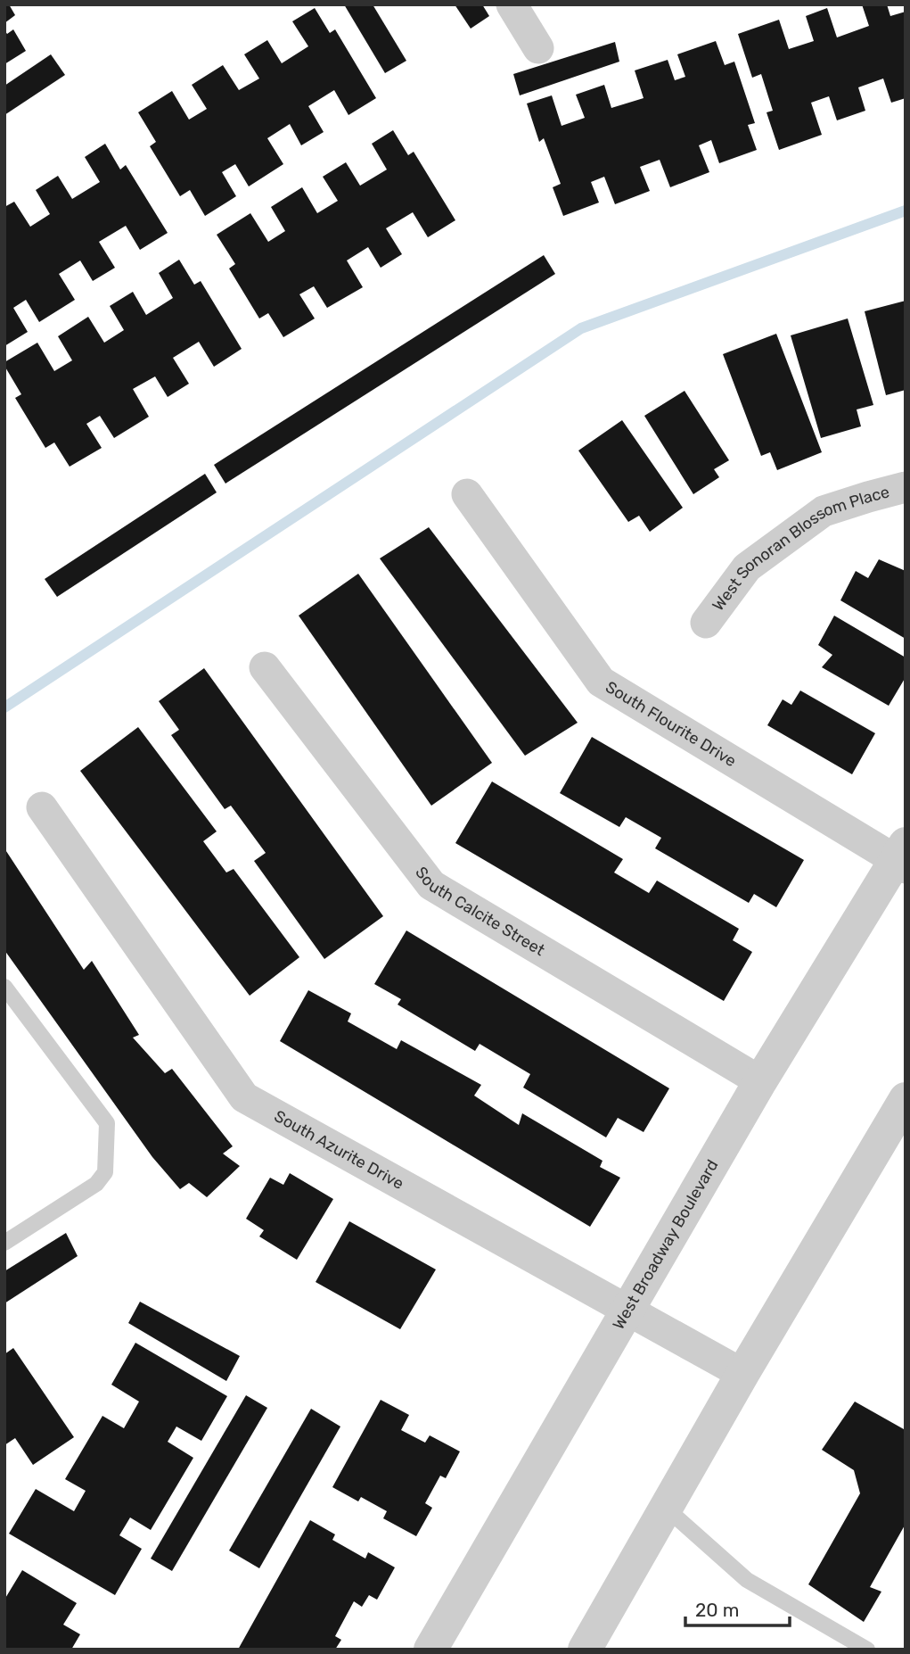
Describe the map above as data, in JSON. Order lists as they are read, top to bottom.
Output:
{
  "streets": {
    "street": [
      "West Sonoran Blossom Place",
      "South Flourite Drive",
      "South Calcite Street",
      "South Azurite Drive",
      "West Broadway Boulevard"
    ]
  },
  "crossings": [
    ["South Flourite Drive", "West Broadway Boulevard"],
    ["South Calcite Street", "West Broadway Boulevard"],
    ["South Azurite Drive", "West Broadway Boulevard"]
  ],
  "scale_bar": "20 m"
}
